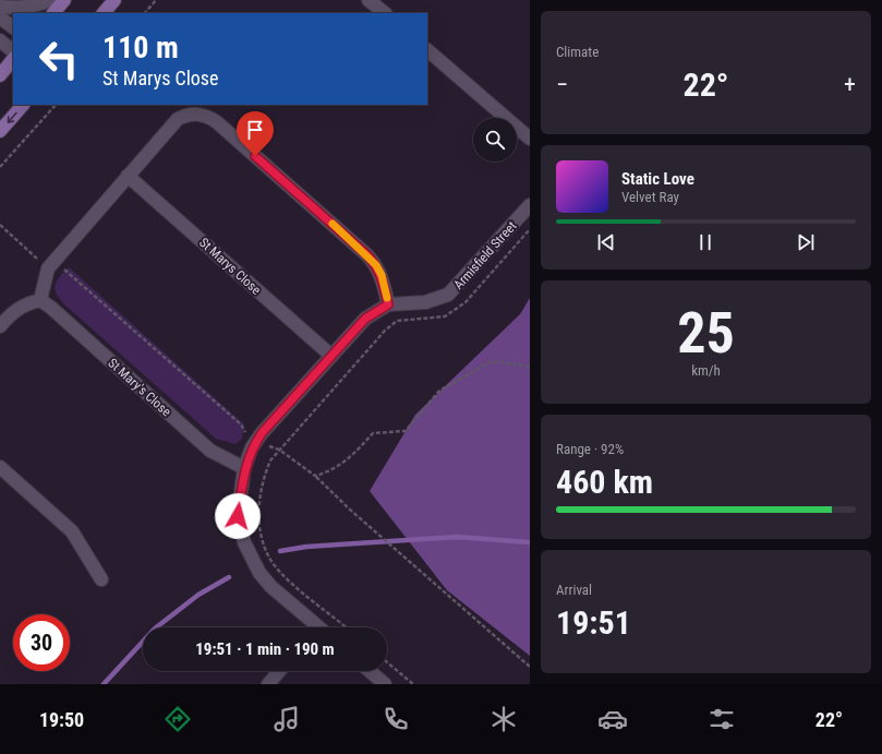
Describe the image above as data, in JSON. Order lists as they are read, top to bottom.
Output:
{
  "streets": {
    "street": ["Armisfield Street", "St Marys Close", "St Mary's Close"]
  },
  "crossings": [
    ["Armisfield Street", "St Marys Close"],
    ["Armisfield Street", "St Mary's Close"]
  ],
  "page": {
    "tile": [
      "Climate",
      ["25", "km/h"],
      ["Range · 92%", "460 km"],
      ["Arrival", "19:51"]
    ],
    "turn": ["110 m", "St Marys Close"],
    "heat": ["−", "22°", "+"],
    "song": ["Static Love", "Velvet Ray"],
    "limit": "30",
    "trip": "19:51 · 1 min · 190 m",
    "tabs": ["19:50", "22°"]
  }
}
